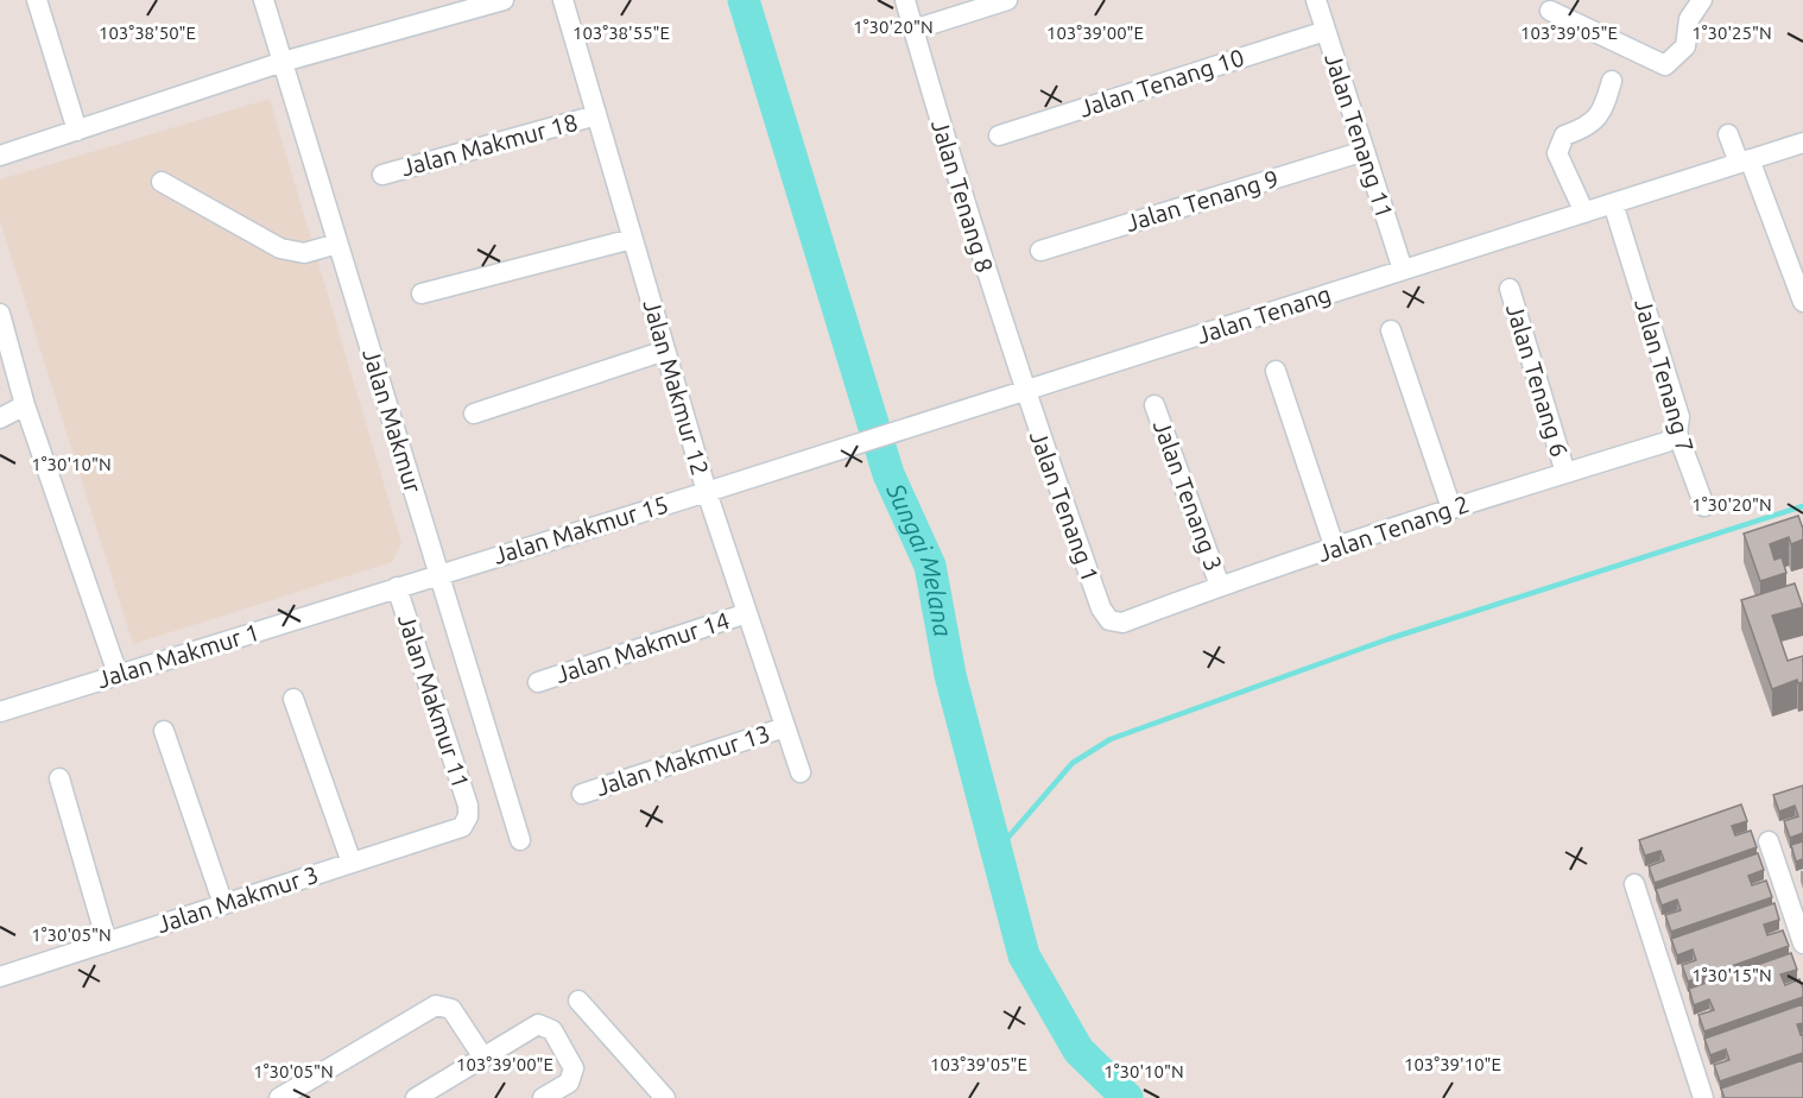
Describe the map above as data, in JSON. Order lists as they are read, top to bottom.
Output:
{
  "streets": {
    "street": [
      "Jalan Tenang 10",
      "Jalan Tenang 11",
      "Jalan Makmur 18",
      "Jalan Tenang 8",
      "Jalan Tenang 9",
      "Jalan Tenang",
      "Jalan Tenang 7",
      "Jalan Tenang 6",
      "Jalan Makmur 12",
      "Jalan Makmur",
      "Jalan Tenang 3",
      "Jalan Tenang 1",
      "Jalan Tenang 2",
      "Jalan Makmur 15",
      "Jalan Makmur 14",
      "Jalan Makmur 1",
      "Jalan Makmur 11",
      "Jalan Makmur 13",
      "Jalan Makmur 3"
    ]
  },
  "crossings": [
    ["Jalan Tenang 10", "Jalan Tenang 11"],
    ["Jalan Tenang 11", "Jalan Tenang 9"],
    ["Jalan Tenang 11", "Jalan Tenang"],
    ["Jalan Makmur 18", "Jalan Makmur 12"],
    ["Jalan Tenang 8", "Jalan Tenang"],
    ["Jalan Tenang 8", "Jalan Tenang 1"],
    ["Jalan Tenang", "Jalan Tenang 7"],
    ["Jalan Tenang", "Jalan Makmur 12"],
    ["Jalan Tenang", "Jalan Tenang 1"],
    ["Jalan Tenang", "Jalan Makmur 15"],
    ["Jalan Tenang 7", "Jalan Tenang 2"],
    ["Jalan Tenang 6", "Jalan Tenang 2"],
    ["Jalan Makmur 12", "Jalan Makmur 15"],
    ["Jalan Makmur 12", "Jalan Makmur 14"],
    ["Jalan Makmur 12", "Jalan Makmur 13"],
    ["Jalan Makmur", "Jalan Makmur 15"],
    ["Jalan Makmur", "Jalan Makmur 1"],
    ["Jalan Tenang 3", "Jalan Tenang 2"],
    ["Jalan Tenang 1", "Jalan Tenang 2"],
    ["Jalan Makmur 15", "Jalan Makmur 1"],
    ["Jalan Makmur 1", "Jalan Makmur 11"],
    ["Jalan Makmur 11", "Jalan Makmur 3"]
  ],
  "water": ["Sungai Melana"],
  "coordinates": [
    "1°30'20\"N",
    "1°30'25\"N",
    "103°38'50\"E",
    "103°38'55\"E",
    "103°39'00\"E",
    "103°39'05\"E",
    "1°30'10\"N",
    "1°30'05\"N",
    "1°30'15\"N",
    "103°39'10\"E"
  ]
}
